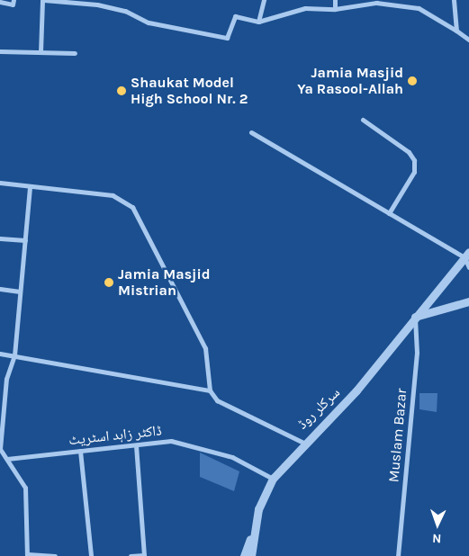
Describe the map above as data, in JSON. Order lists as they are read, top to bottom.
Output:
{
  "streets": {
    "street": ["سرکلر روڈ", "ڈاکٹر زاہد اسٹریٹ", "Muslam Bazar"]
  },
  "crossings": [
    ["سرکلر روڈ", "ڈاکٹر زاہد اسٹریٹ"],
    ["سرکلر روڈ", "Muslam Bazar"]
  ],
  "places": ["Jamia Masjid Ya Rasool-Allah", "Shaukat Model High School Nr. 2", "Jamia Masjid Mistrian"],
  "north": "bottom"
}
